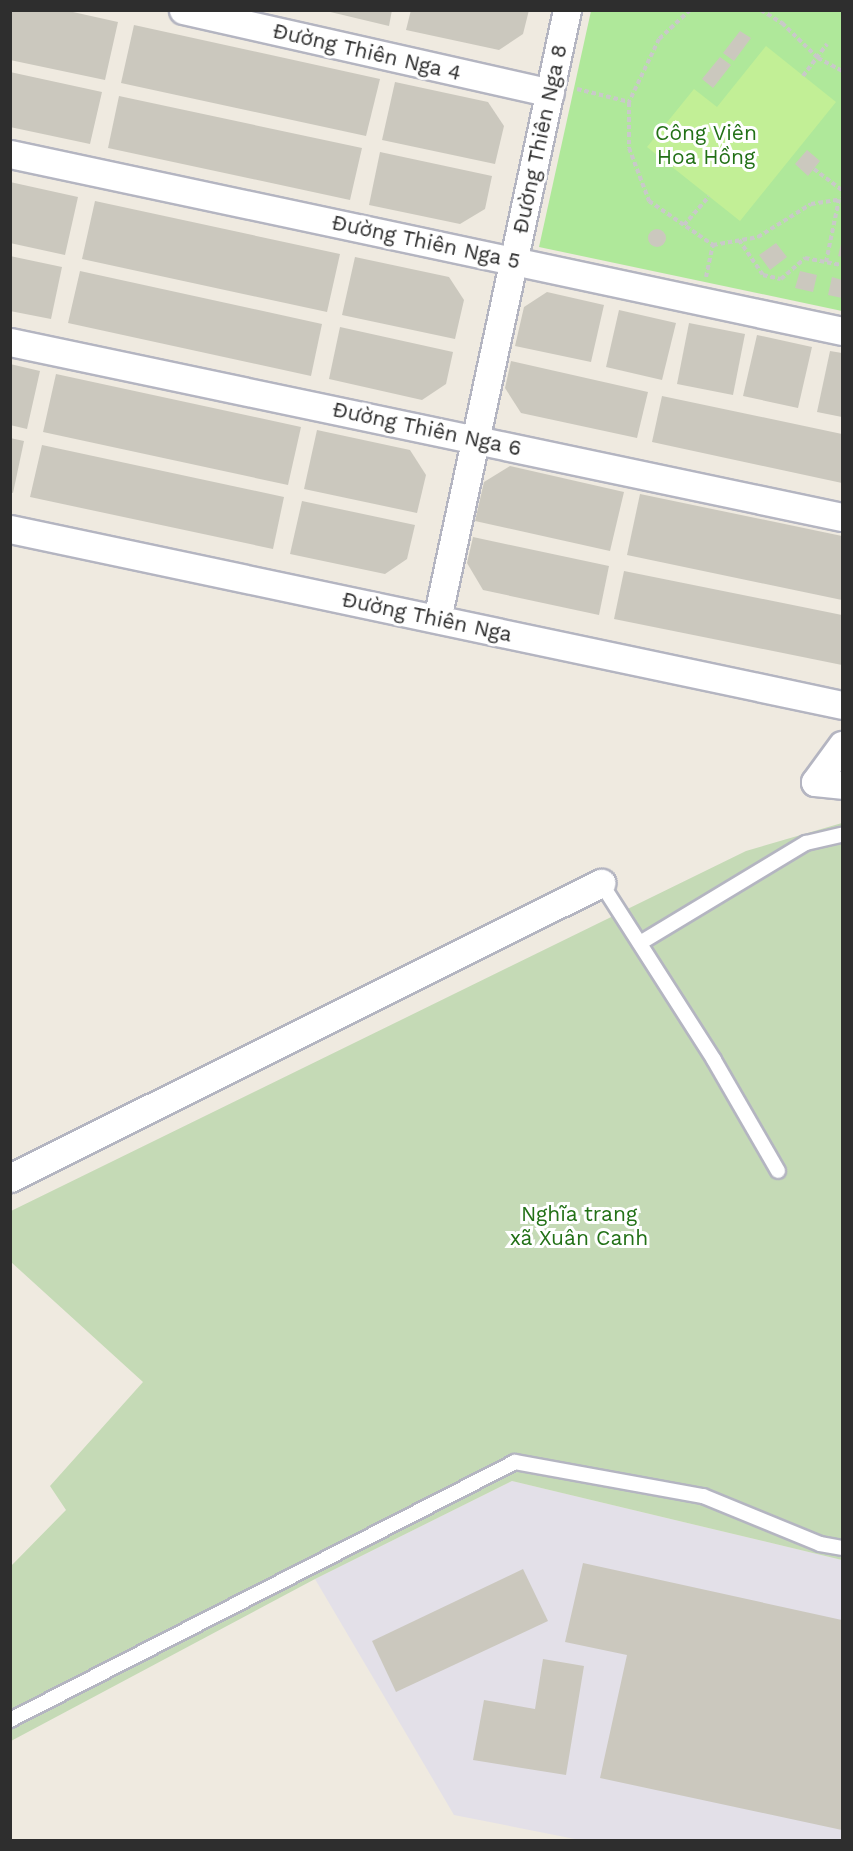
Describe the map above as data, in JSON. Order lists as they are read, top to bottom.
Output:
{
  "streets": {
    "street": [
      "Đường Thiên Nga 4",
      "Đường Thiên Nga 8",
      "Đường Thiên Nga 5",
      "Đường Thiên Nga 6",
      "Đường Thiên Nga"
    ]
  },
  "crossings": [
    ["Đường Thiên Nga 4", "Đường Thiên Nga 8"],
    ["Đường Thiên Nga 8", "Đường Thiên Nga 5"],
    ["Đường Thiên Nga 8", "Đường Thiên Nga 6"],
    ["Đường Thiên Nga 8", "Đường Thiên Nga"]
  ],
  "parks": ["Công Viên Hoa Hồng", "Nghĩa trang xã Xuân Canh"]
}
